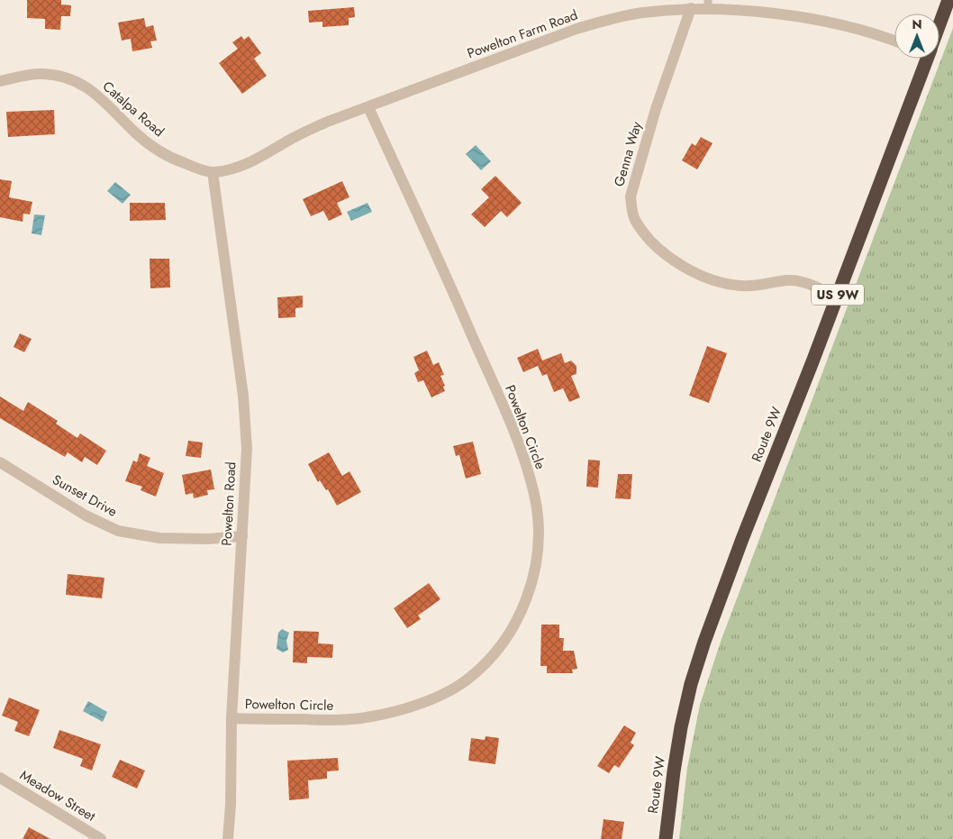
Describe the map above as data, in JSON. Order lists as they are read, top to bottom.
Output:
{
  "streets": {
    "highway": ["US 9W", "Route 9W"],
    "street": [
      "Powelton Farm Road",
      "Catalpa Road",
      "Genna Way",
      "Powelton Circle",
      "Sunset Drive",
      "Powelton Road",
      "Meadow Street"
    ]
  },
  "crossings": [
    ["Powelton Farm Road", "Catalpa Road"],
    ["Powelton Farm Road", "Genna Way"],
    ["Powelton Farm Road", "Powelton Circle"],
    ["Catalpa Road", "Powelton Circle"],
    ["Catalpa Road", "Powelton Road"],
    ["Genna Way", "Route 9W"],
    ["Powelton Circle", "Powelton Road"],
    ["Sunset Drive", "Powelton Road"]
  ],
  "north": "top"
}
